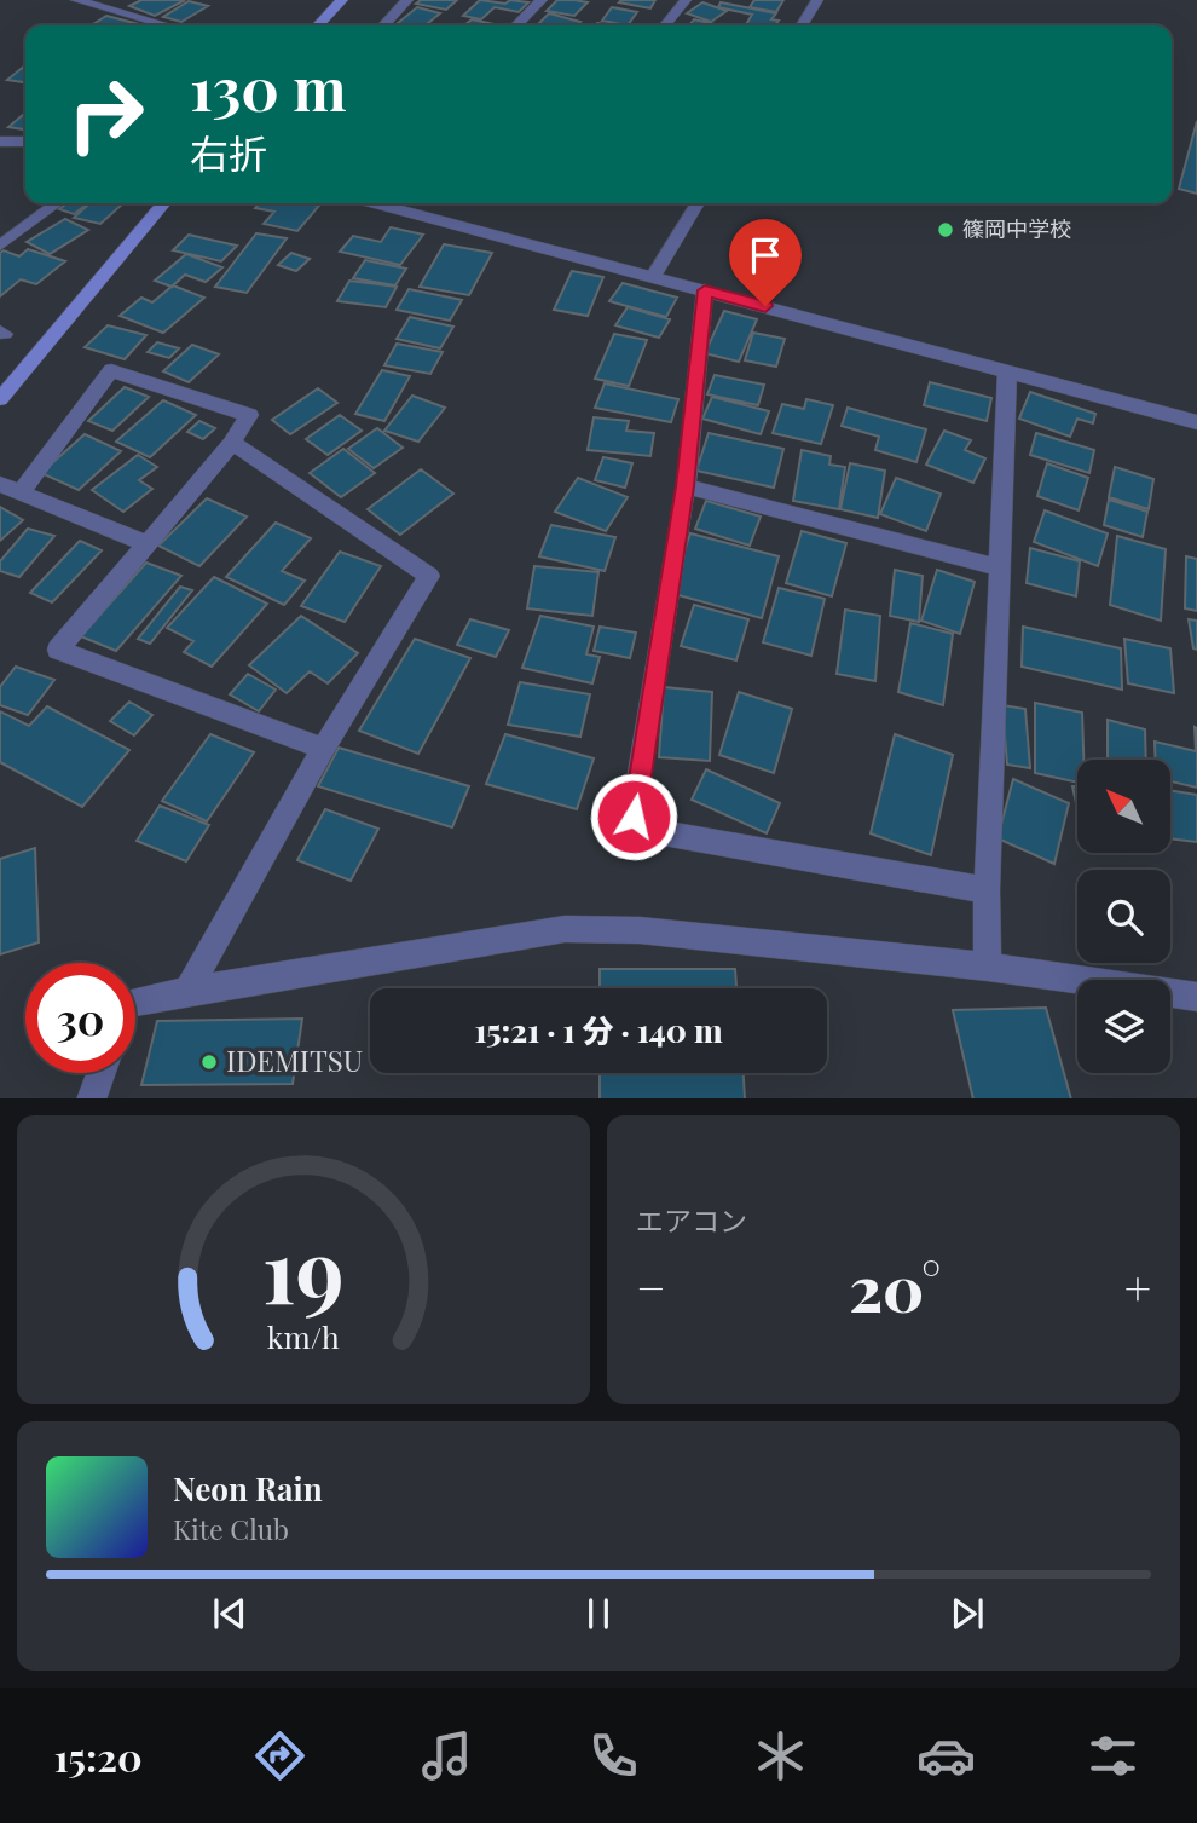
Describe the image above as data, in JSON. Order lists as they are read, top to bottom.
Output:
{
  "places": ["篠岡中学校", "IDEMITSU"],
  "north": "top left",
  "page": {
    "turn": ["130 m", "右折"],
    "limit": "30",
    "trip": "15:21 · 1 分 · 140 m",
    "tile": "エアコン",
    "heat": ["−", "20°", "+"],
    "song": ["Neon Rain", "Kite Club"],
    "tabs": "15:20",
    "gauge": ["19", "km/h"]
  }
}
